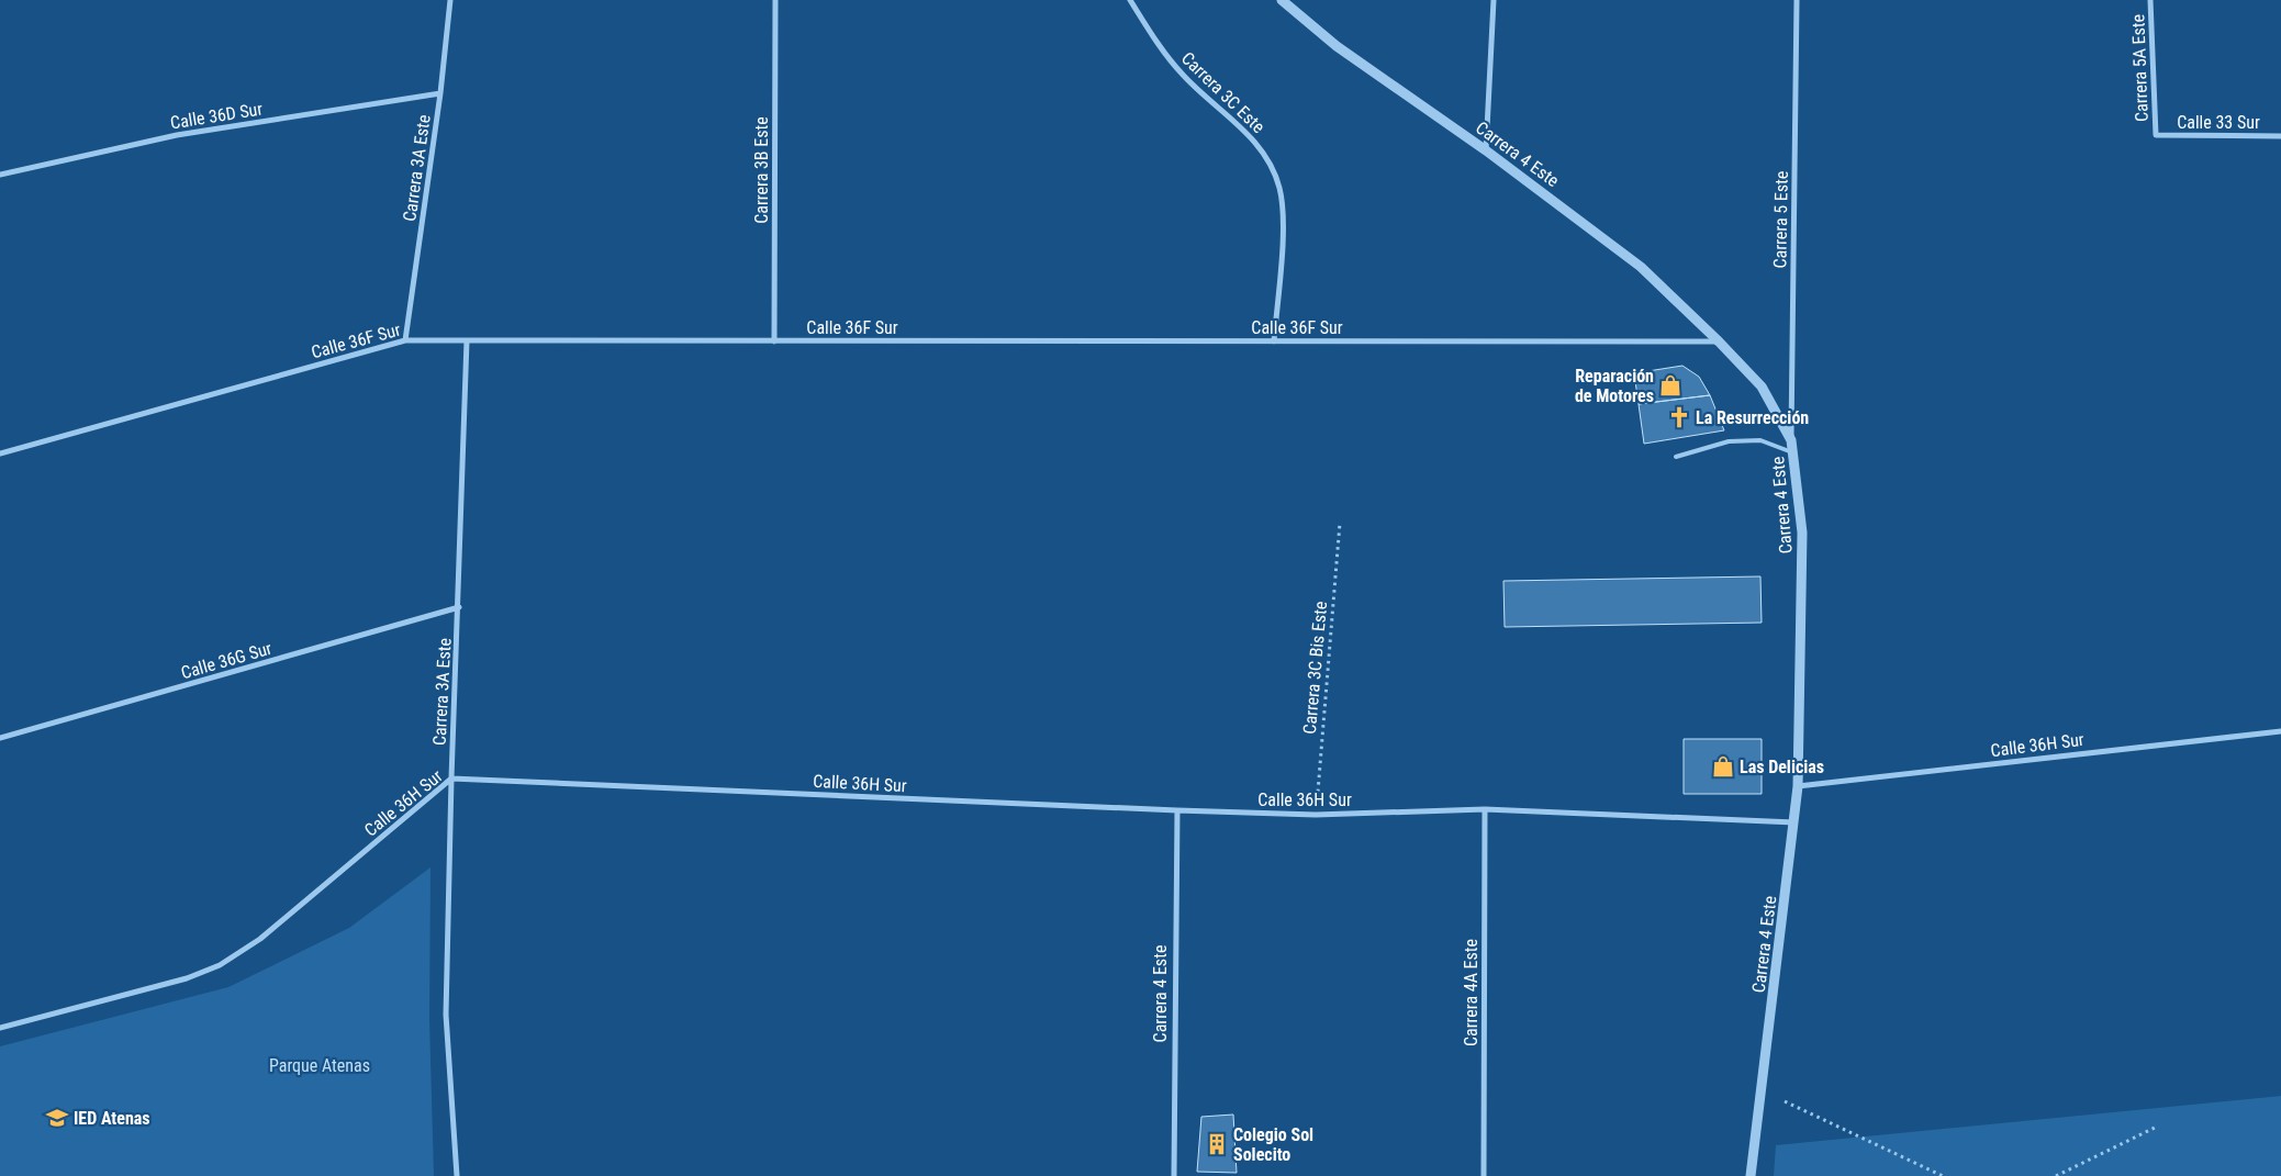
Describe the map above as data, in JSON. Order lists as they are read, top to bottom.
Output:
{
  "streets": {
    "street": [
      "Carrera 5A Este",
      "Carrera 3C Este",
      "Calle 36D Sur",
      "Calle 33 Sur",
      "Carrera 4 Este",
      "Carrera 3A Este",
      "Carrera 3B Este",
      "Carrera 5 Este",
      "Calle 36F Sur",
      "Calle 36G Sur",
      "Calle 36H Sur",
      "Carrera 4A Este"
    ],
    "path": ["Carrera 3C Bis Este"]
  },
  "crossings": [
    ["Carrera 5A Este", "Calle 33 Sur"],
    ["Carrera 3C Este", "Calle 36F Sur"],
    ["Calle 36D Sur", "Carrera 3A Este"],
    ["Carrera 4 Este", "Carrera 5 Este"],
    ["Carrera 4 Este", "Calle 36F Sur"],
    ["Carrera 4 Este", "Calle 36H Sur"],
    ["Carrera 3A Este", "Calle 36F Sur"],
    ["Carrera 3A Este", "Calle 36G Sur"],
    ["Carrera 3A Este", "Calle 36H Sur"],
    ["Carrera 3B Este", "Calle 36F Sur"],
    ["Carrera 3C Bis Este", "Calle 36H Sur"],
    ["Calle 36H Sur", "Carrera 4A Este"]
  ],
  "parks": ["Parque Atenas"],
  "places": {
    "shop": ["Reparación de Motores", "Las Delicias"],
    "church": ["La Resurrección"],
    "school or university": ["IED Atenas"],
    "building": ["Colegio Sol Solecito"]
  }
}
